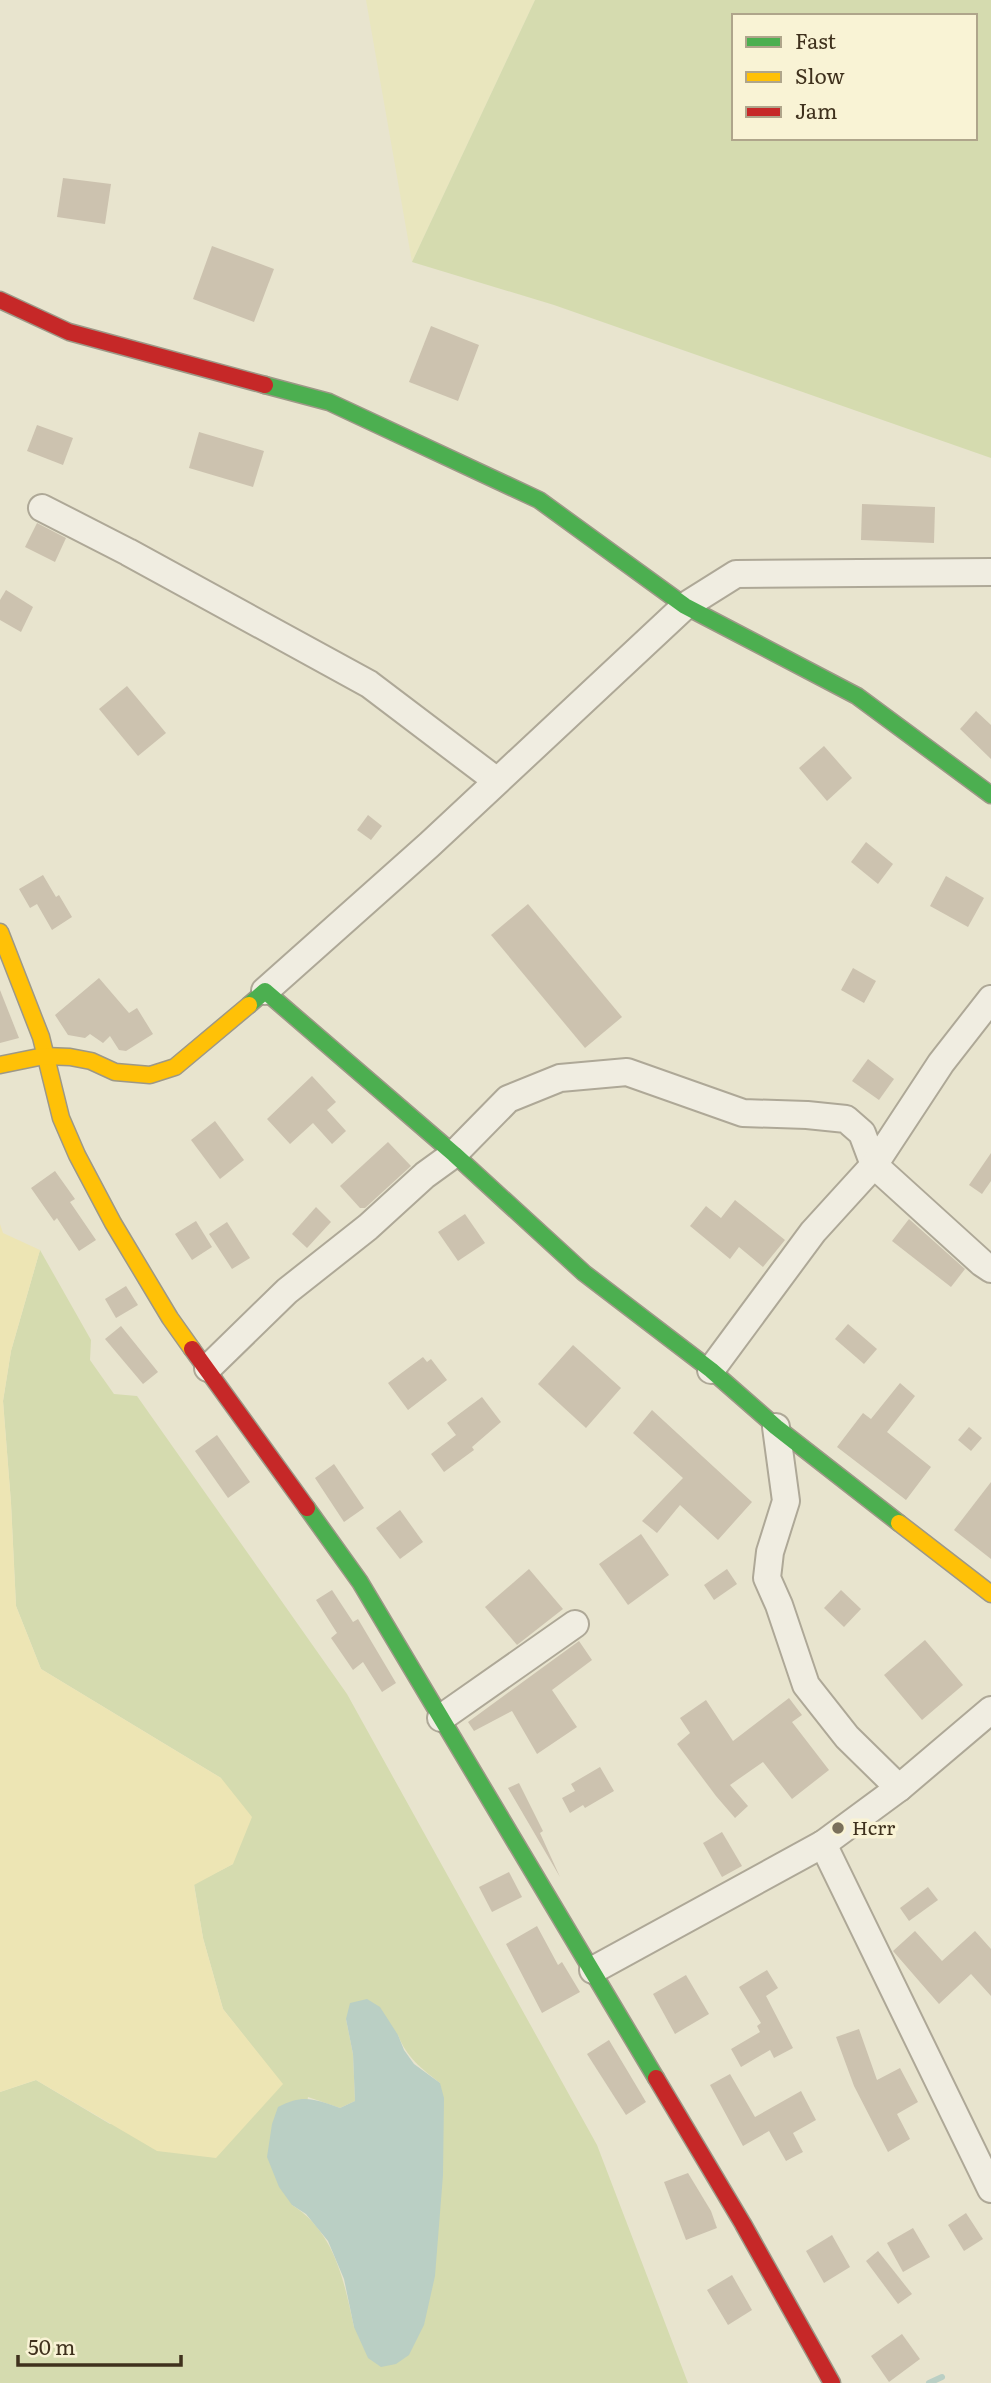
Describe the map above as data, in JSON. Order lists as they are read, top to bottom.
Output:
{
  "places": ["Hcrr"],
  "legend": ["Fast", "Slow", "Jam"],
  "scale_bar": "50 m"
}
